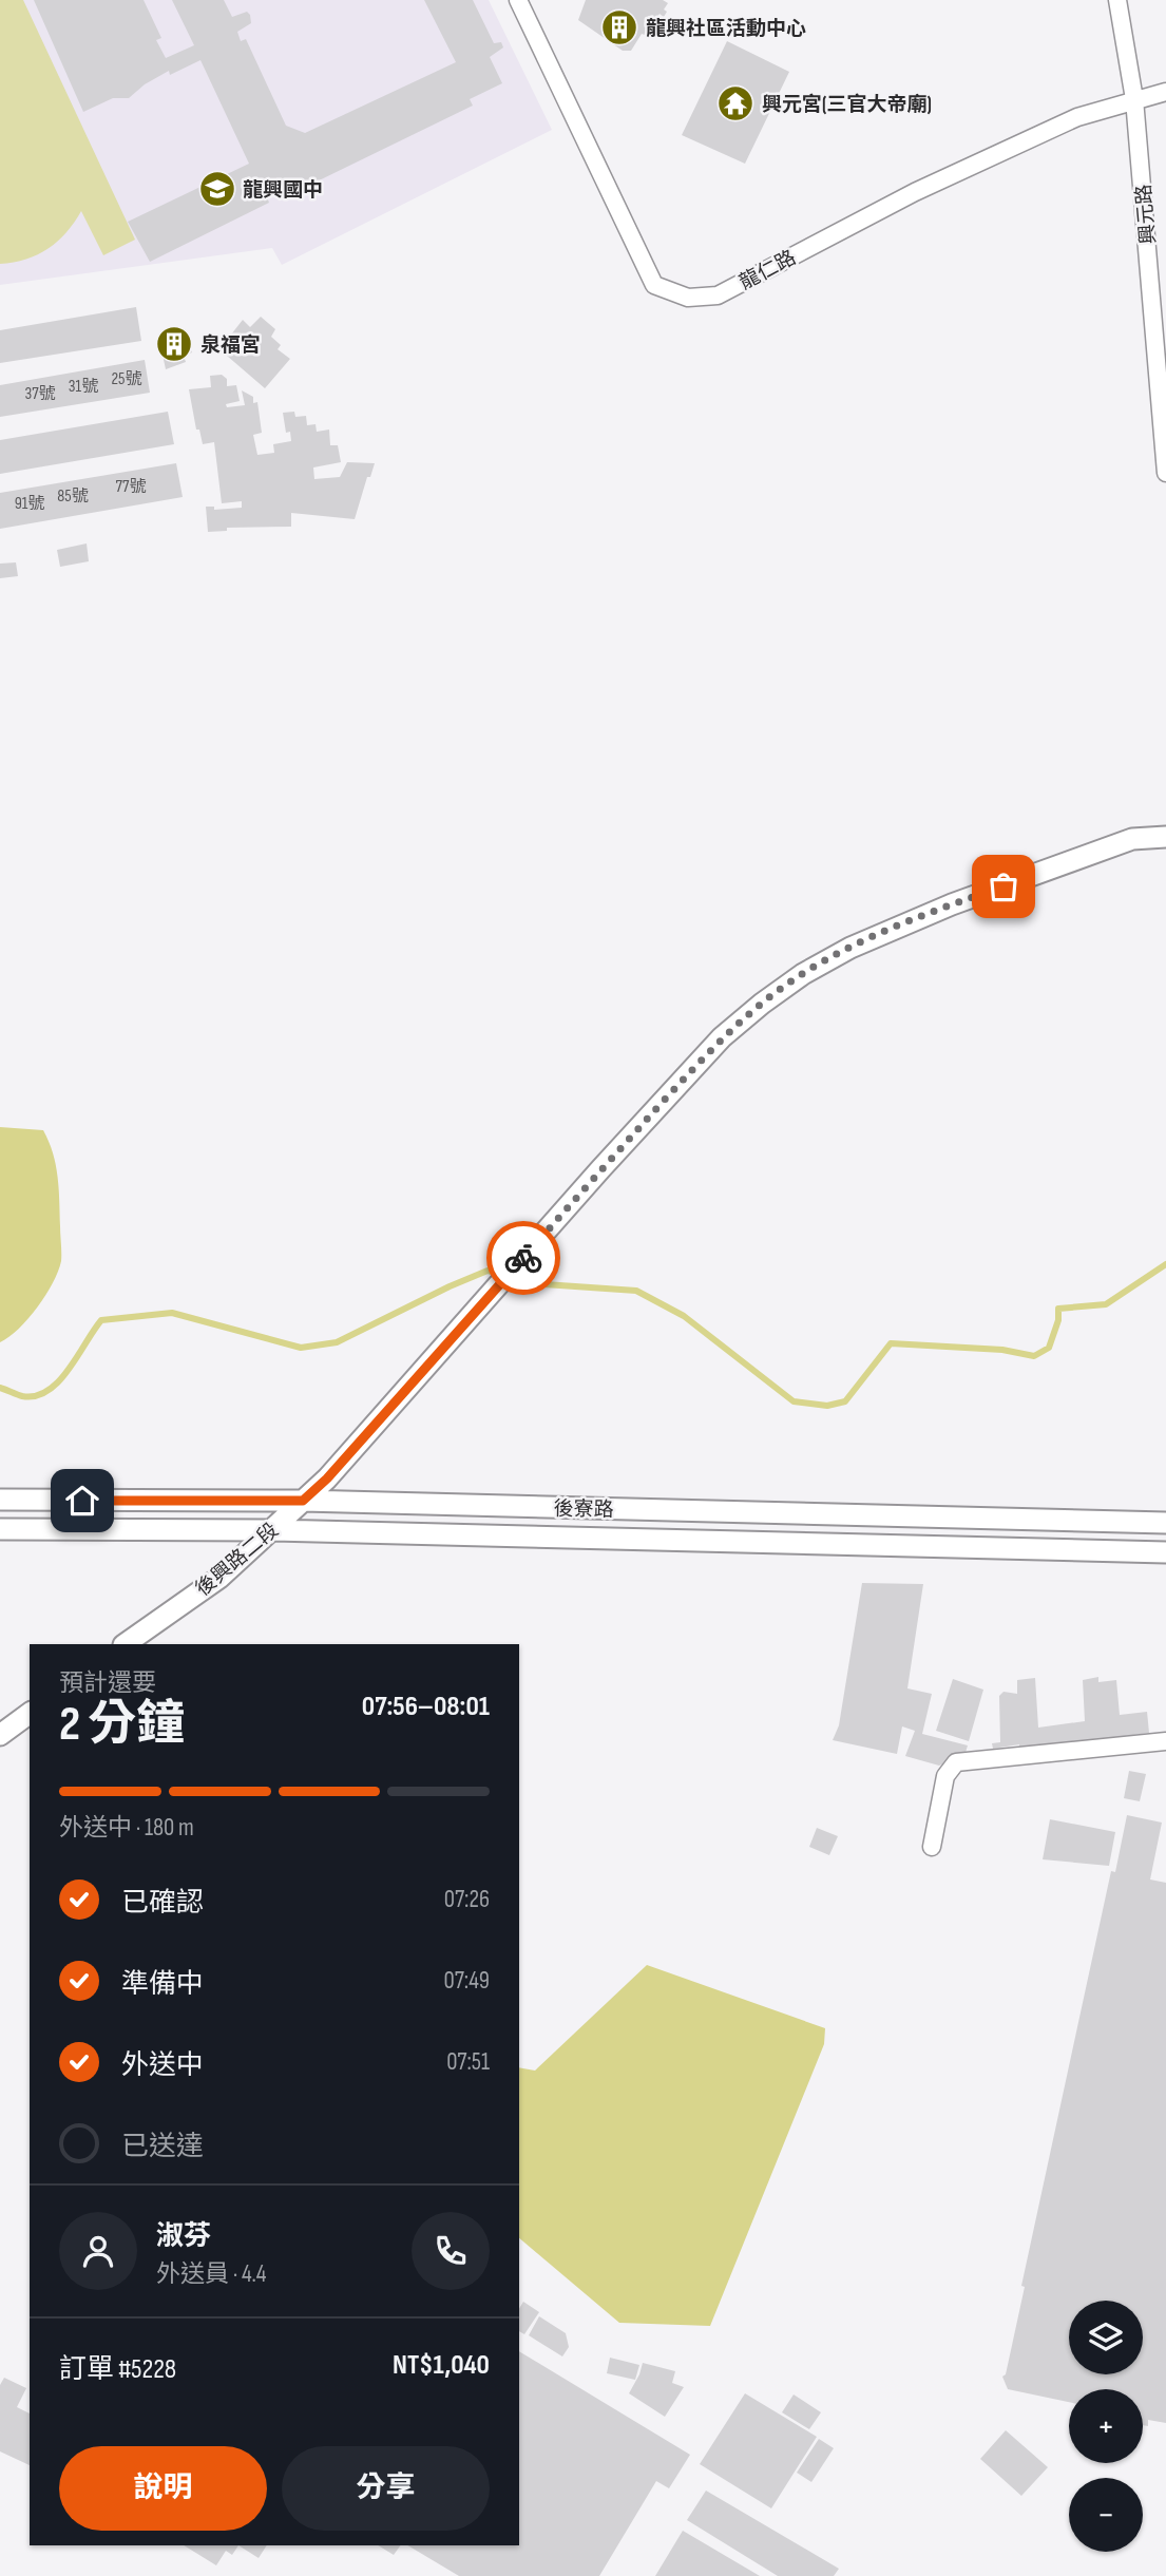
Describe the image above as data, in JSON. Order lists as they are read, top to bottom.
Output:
{
  "streets": {
    "street": [
      "興元路",
      "龍仁路",
      "後寮路",
      "後興路二段"
    ]
  },
  "crossings": [
    ["興元路", "龍仁路"],
    ["後寮路", "後興路二段"]
  ],
  "places": {
    "building": ["龍興社區活動中心", "泉福宮"],
    "temple": ["興元宮(三官大帝廟)"],
    "school or university": ["龍興國中"]
  },
  "house_numbers": [
    "25號",
    "31號",
    "37號",
    "77號",
    "85號",
    "91號"
  ],
  "page": {
    "heading": ["2 分鐘", "預計還要", "07:56–08:01"],
    "panel": [
      "淑芬",
      "外送員 · 4.4",
      "訂單 #5228",
      "NT$1,040"
    ],
    "bar": "外送中 · 180 m",
    "list": [
      ["已確認", "07:26"],
      ["準備中", "07:49"],
      ["外送中", "07:51"],
      "已送達"
    ],
    "map_buttons": ["+", "−"],
    "buttons": ["說明", "分享"]
  }
}
